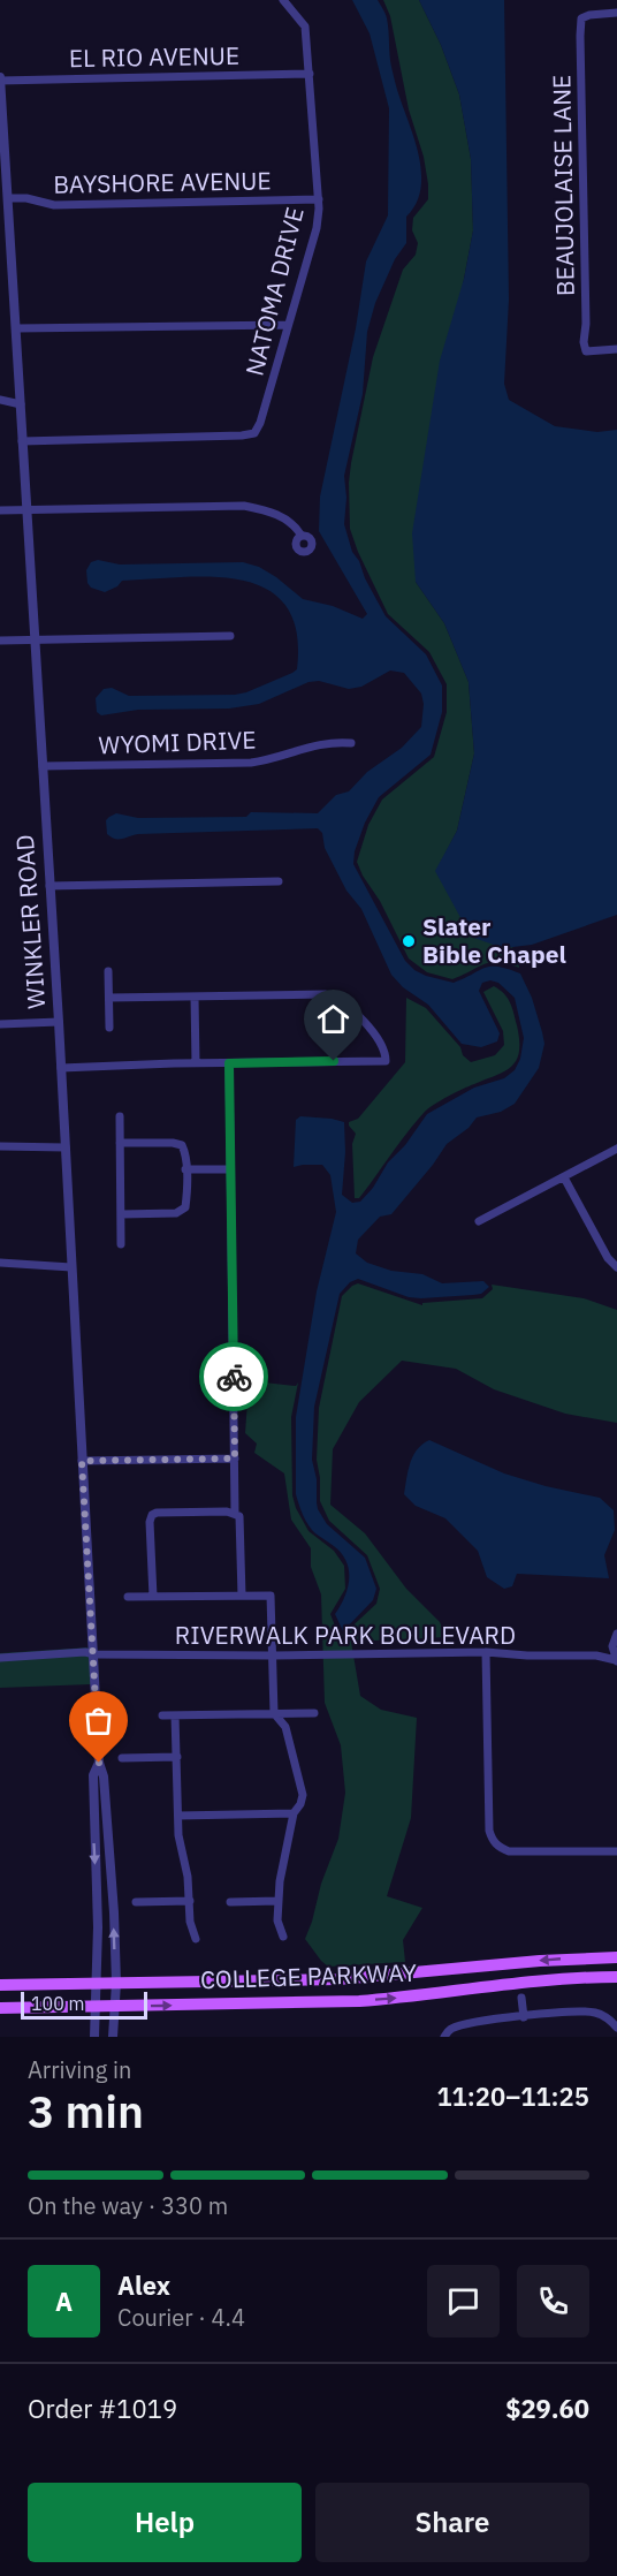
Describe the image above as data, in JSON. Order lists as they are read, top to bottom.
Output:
{
  "streets": {
    "main road": ["COLLEGE PARKWAY"],
    "street": [
      "EL RIO AVENUE",
      "BAYSHORE AVENUE",
      "BEAUJOLAISE LANE",
      "NATOMA DRIVE",
      "WYOMI DRIVE",
      "WINKLER ROAD",
      "RIVERWALK PARK BOULEVARD"
    ]
  },
  "crossings": [
    ["EL RIO AVENUE", "NATOMA DRIVE"],
    ["EL RIO AVENUE", "WINKLER ROAD"],
    ["BAYSHORE AVENUE", "NATOMA DRIVE"],
    ["BAYSHORE AVENUE", "WINKLER ROAD"],
    ["NATOMA DRIVE", "WINKLER ROAD"],
    ["WYOMI DRIVE", "WINKLER ROAD"],
    ["WINKLER ROAD", "RIVERWALK PARK BOULEVARD"],
    ["WINKLER ROAD", "COLLEGE PARKWAY"]
  ],
  "places": ["Slater Bible Chapel"],
  "scale_bar": "100 m",
  "page": {
    "scale": "100 m",
    "heading": ["3 min", "Arriving in", "11:20–11:25"],
    "panel": [
      "Alex",
      "Courier · 4.4",
      "Order #1019",
      "$29.60"
    ],
    "bar": "On the way · 330 m",
    "round": "A",
    "buttons": ["Help", "Share"]
  }
}
